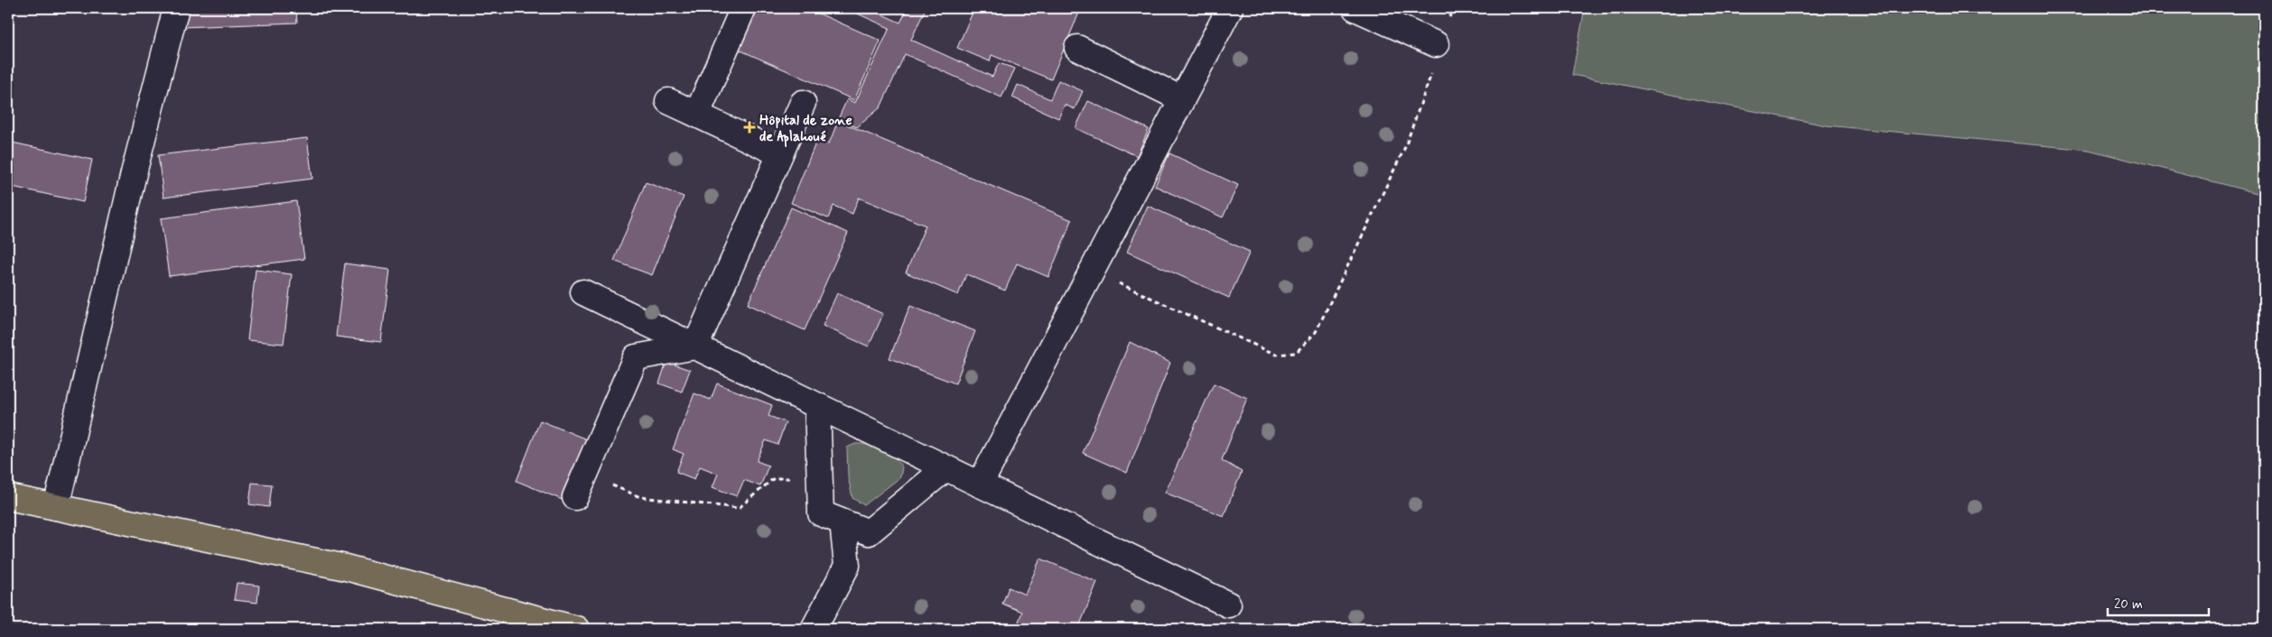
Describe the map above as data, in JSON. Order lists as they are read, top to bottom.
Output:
{
  "places": {
    "health": ["Hôpital de zone de Aplahoué"]
  },
  "scale_bar": "20 m"
}
